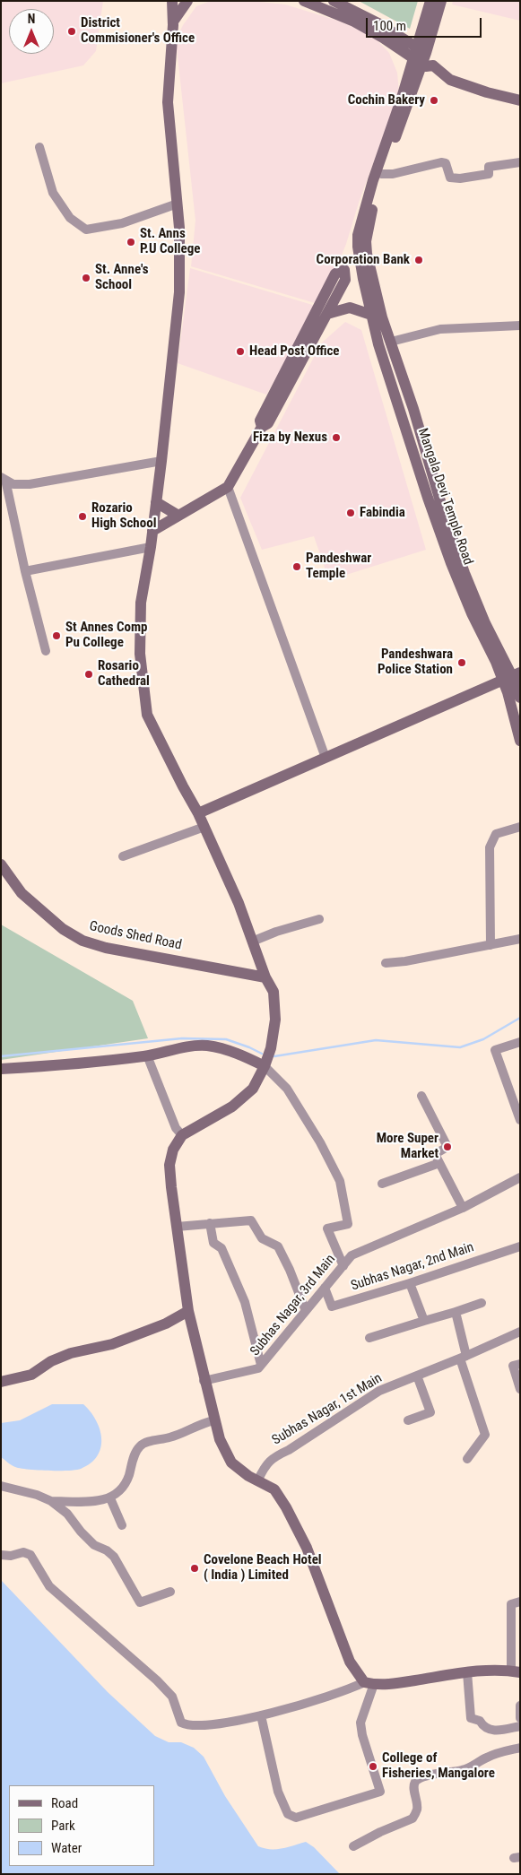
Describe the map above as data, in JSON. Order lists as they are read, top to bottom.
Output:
{
  "streets": {
    "main road": ["Mangala Devi Temple Road", "Goods Shed Road"],
    "street": ["Subhas Nagar, 2nd Main", "Subhas Nagar, 3rd Main", "Subhas Nagar, 1st Main"]
  },
  "crossings": [
    ["Subhas Nagar, 2nd Main", "Subhas Nagar, 3rd Main"]
  ],
  "places": [
    "District Commisioner's Office",
    "Cochin Bakery",
    "St. Anns P.U College",
    "Corporation Bank",
    "St. Anne's School",
    "Head Post Office",
    "Fiza by Nexus",
    "Fabindia",
    "Rozario High School",
    "Pandeshwar Temple",
    "St Annes Comp Pu College",
    "Pandeshwara Police Station",
    "Rosario Cathedral",
    "More Super Market",
    "Covelone Beach Hotel ( India ) Limited",
    "College of Fisheries, Mangalore"
  ],
  "legend": ["Road", "Park", "Water"],
  "scale_bar": "100 m",
  "north": "top"
}
